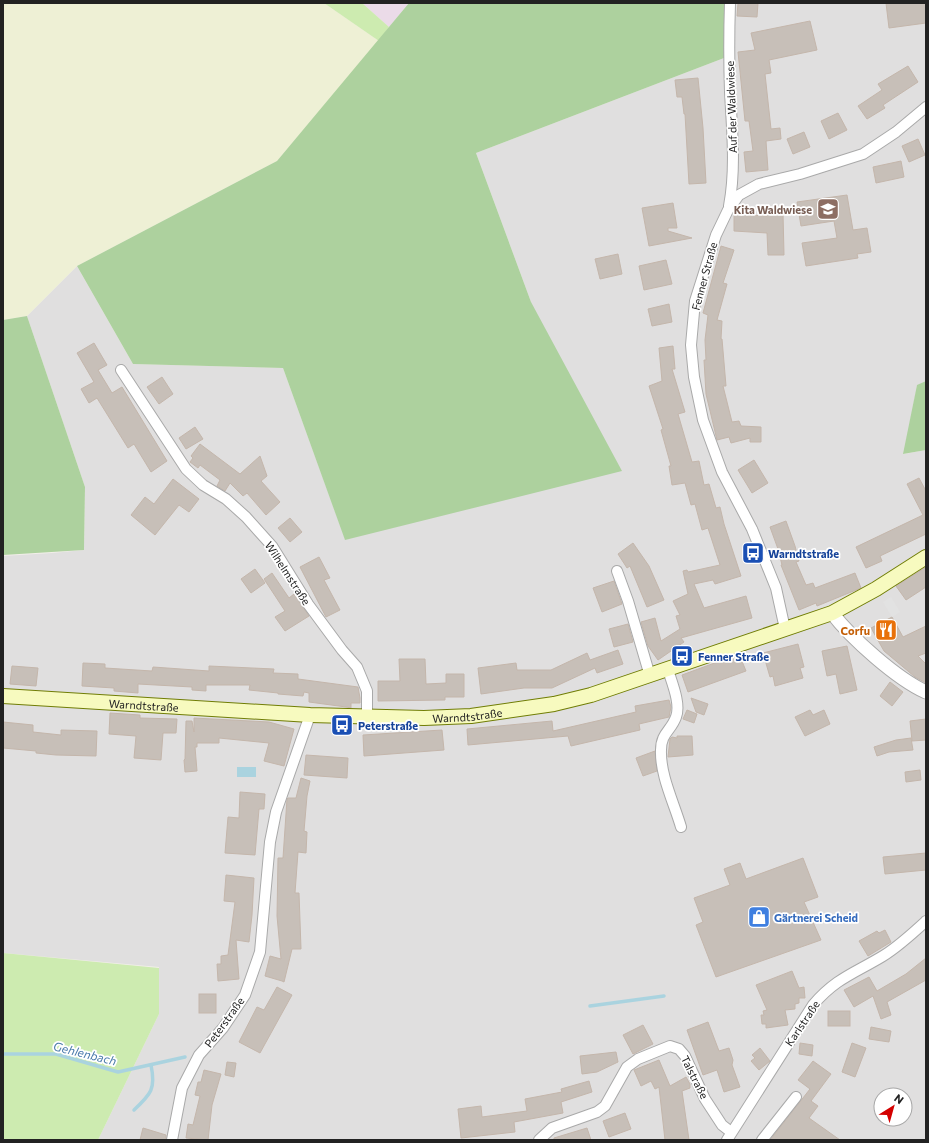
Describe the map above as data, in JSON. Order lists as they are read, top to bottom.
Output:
{
  "streets": {
    "main road": ["Warndtstraße"],
    "street": [
      "Auf der Waldwiese",
      "Fenner Straße",
      "Wilhelmstraße",
      "Peterstraße",
      "Karlstraße",
      "Talstraße"
    ]
  },
  "crossings": [
    ["Auf der Waldwiese", "Fenner Straße"],
    ["Fenner Straße", "Warndtstraße"],
    ["Wilhelmstraße", "Warndtstraße"],
    ["Warndtstraße", "Peterstraße"],
    ["Karlstraße", "Talstraße"]
  ],
  "water": ["Gehlenbach"],
  "places": {
    "school or university": ["Kita Waldwiese"],
    "bus stop": ["Warndtstraße", "Fenner Straße", "Peterstraße"],
    "restaurant": ["Corfu"],
    "shop": ["Gärtnerei Scheid"]
  },
  "north": "top right"
}
